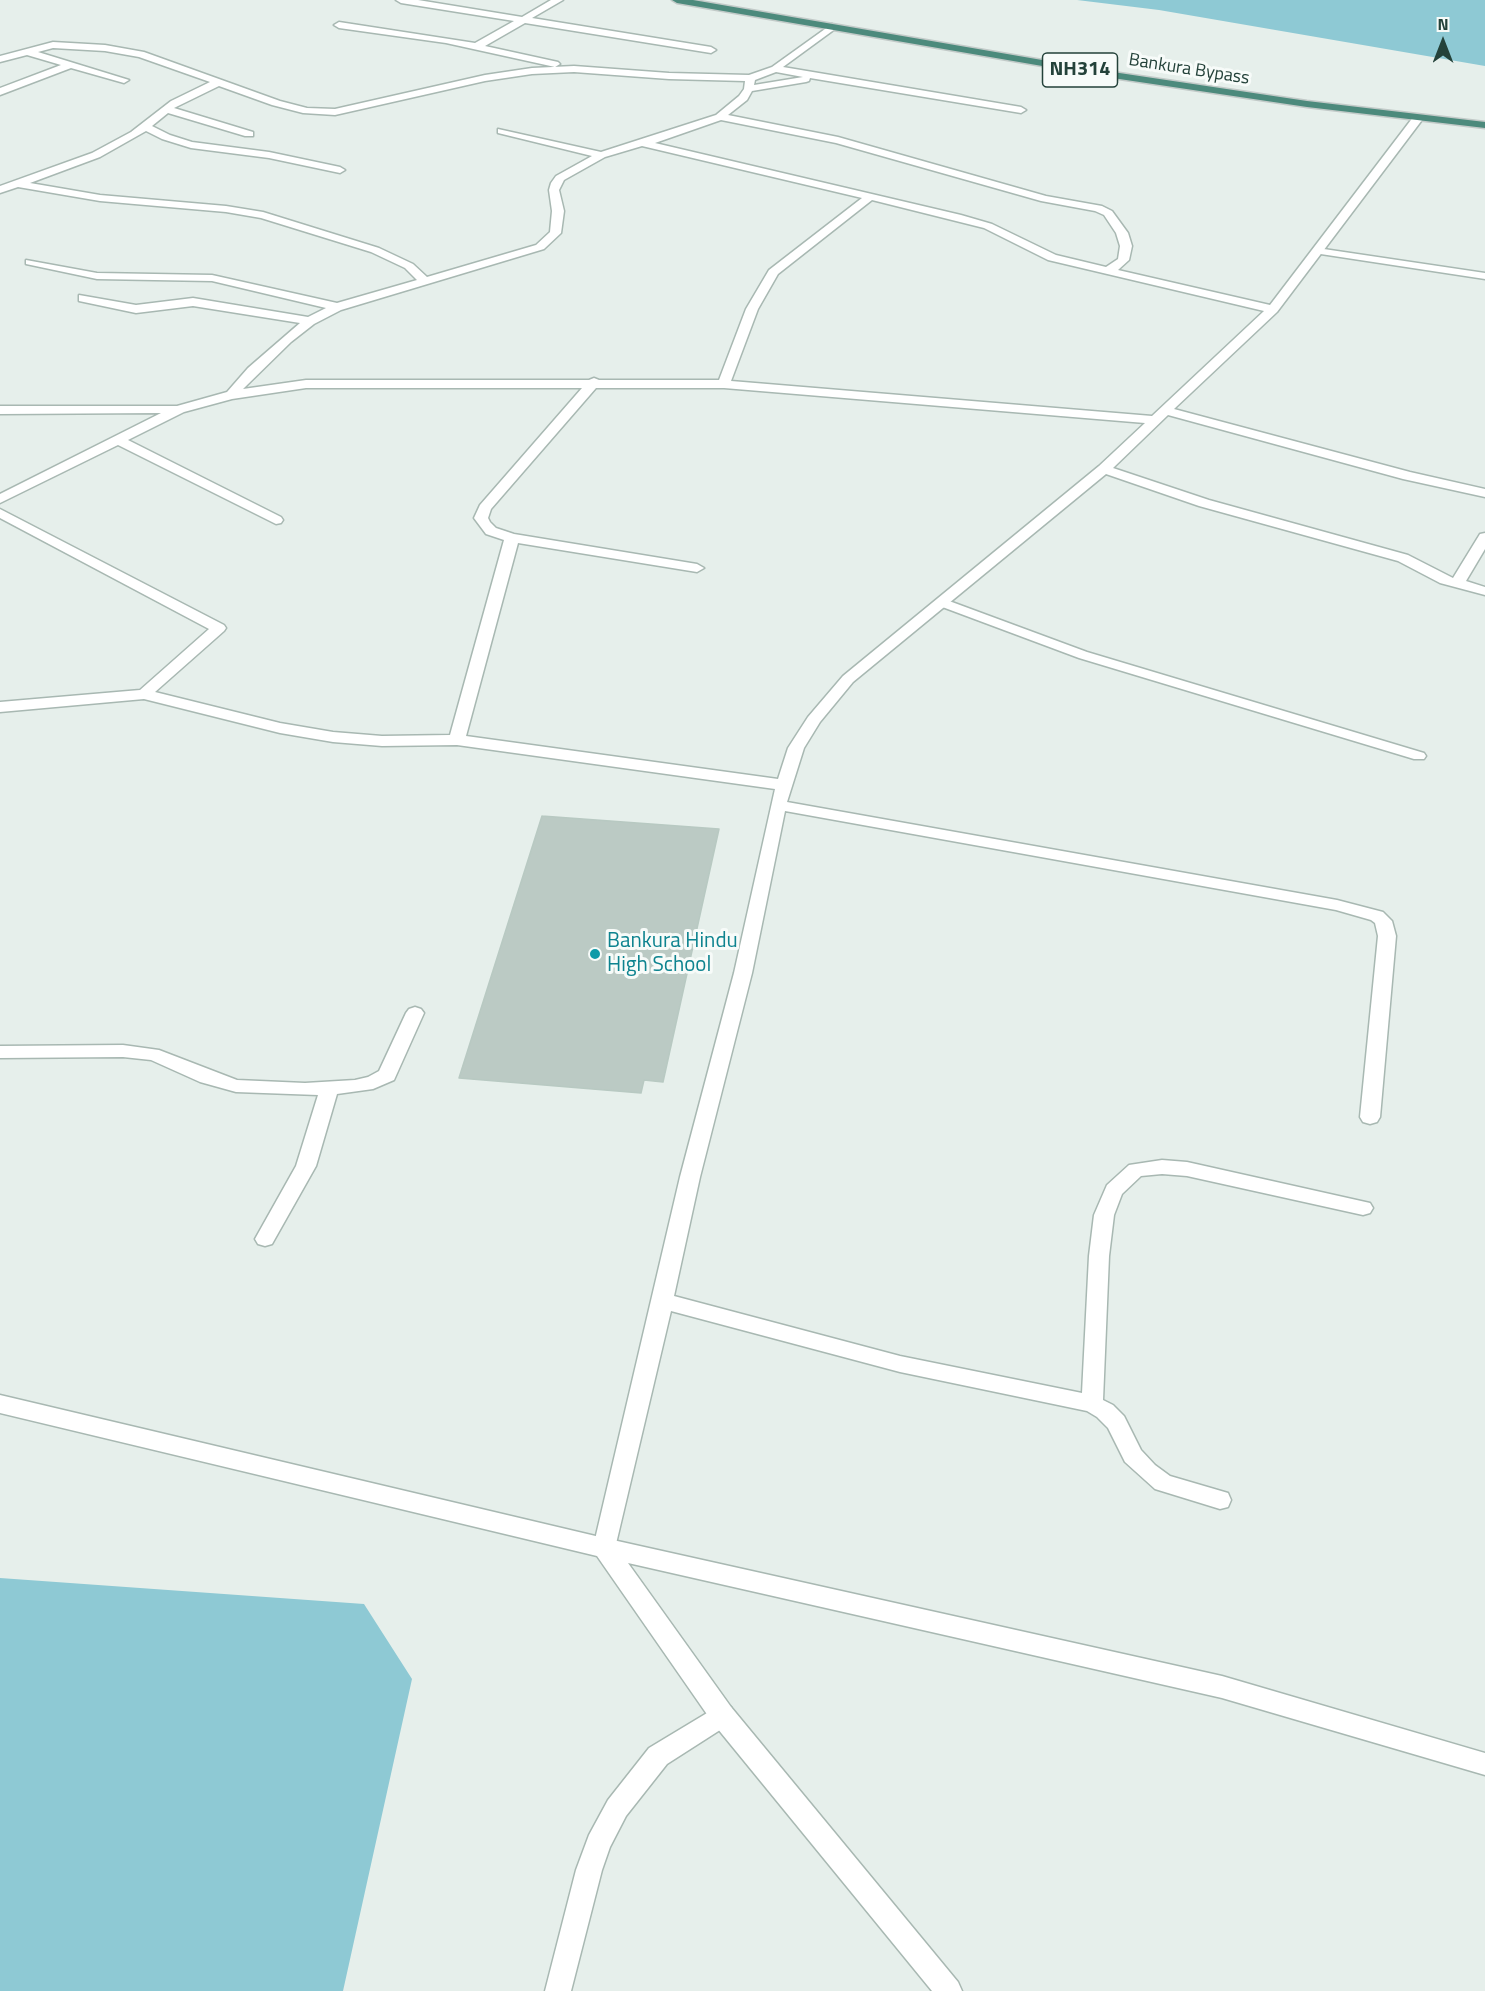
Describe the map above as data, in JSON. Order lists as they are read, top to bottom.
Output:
{
  "streets": {
    "highway": ["NH314", "Bankura Bypass"]
  },
  "places": ["Bankura Hindu High School"],
  "north": "top"
}
